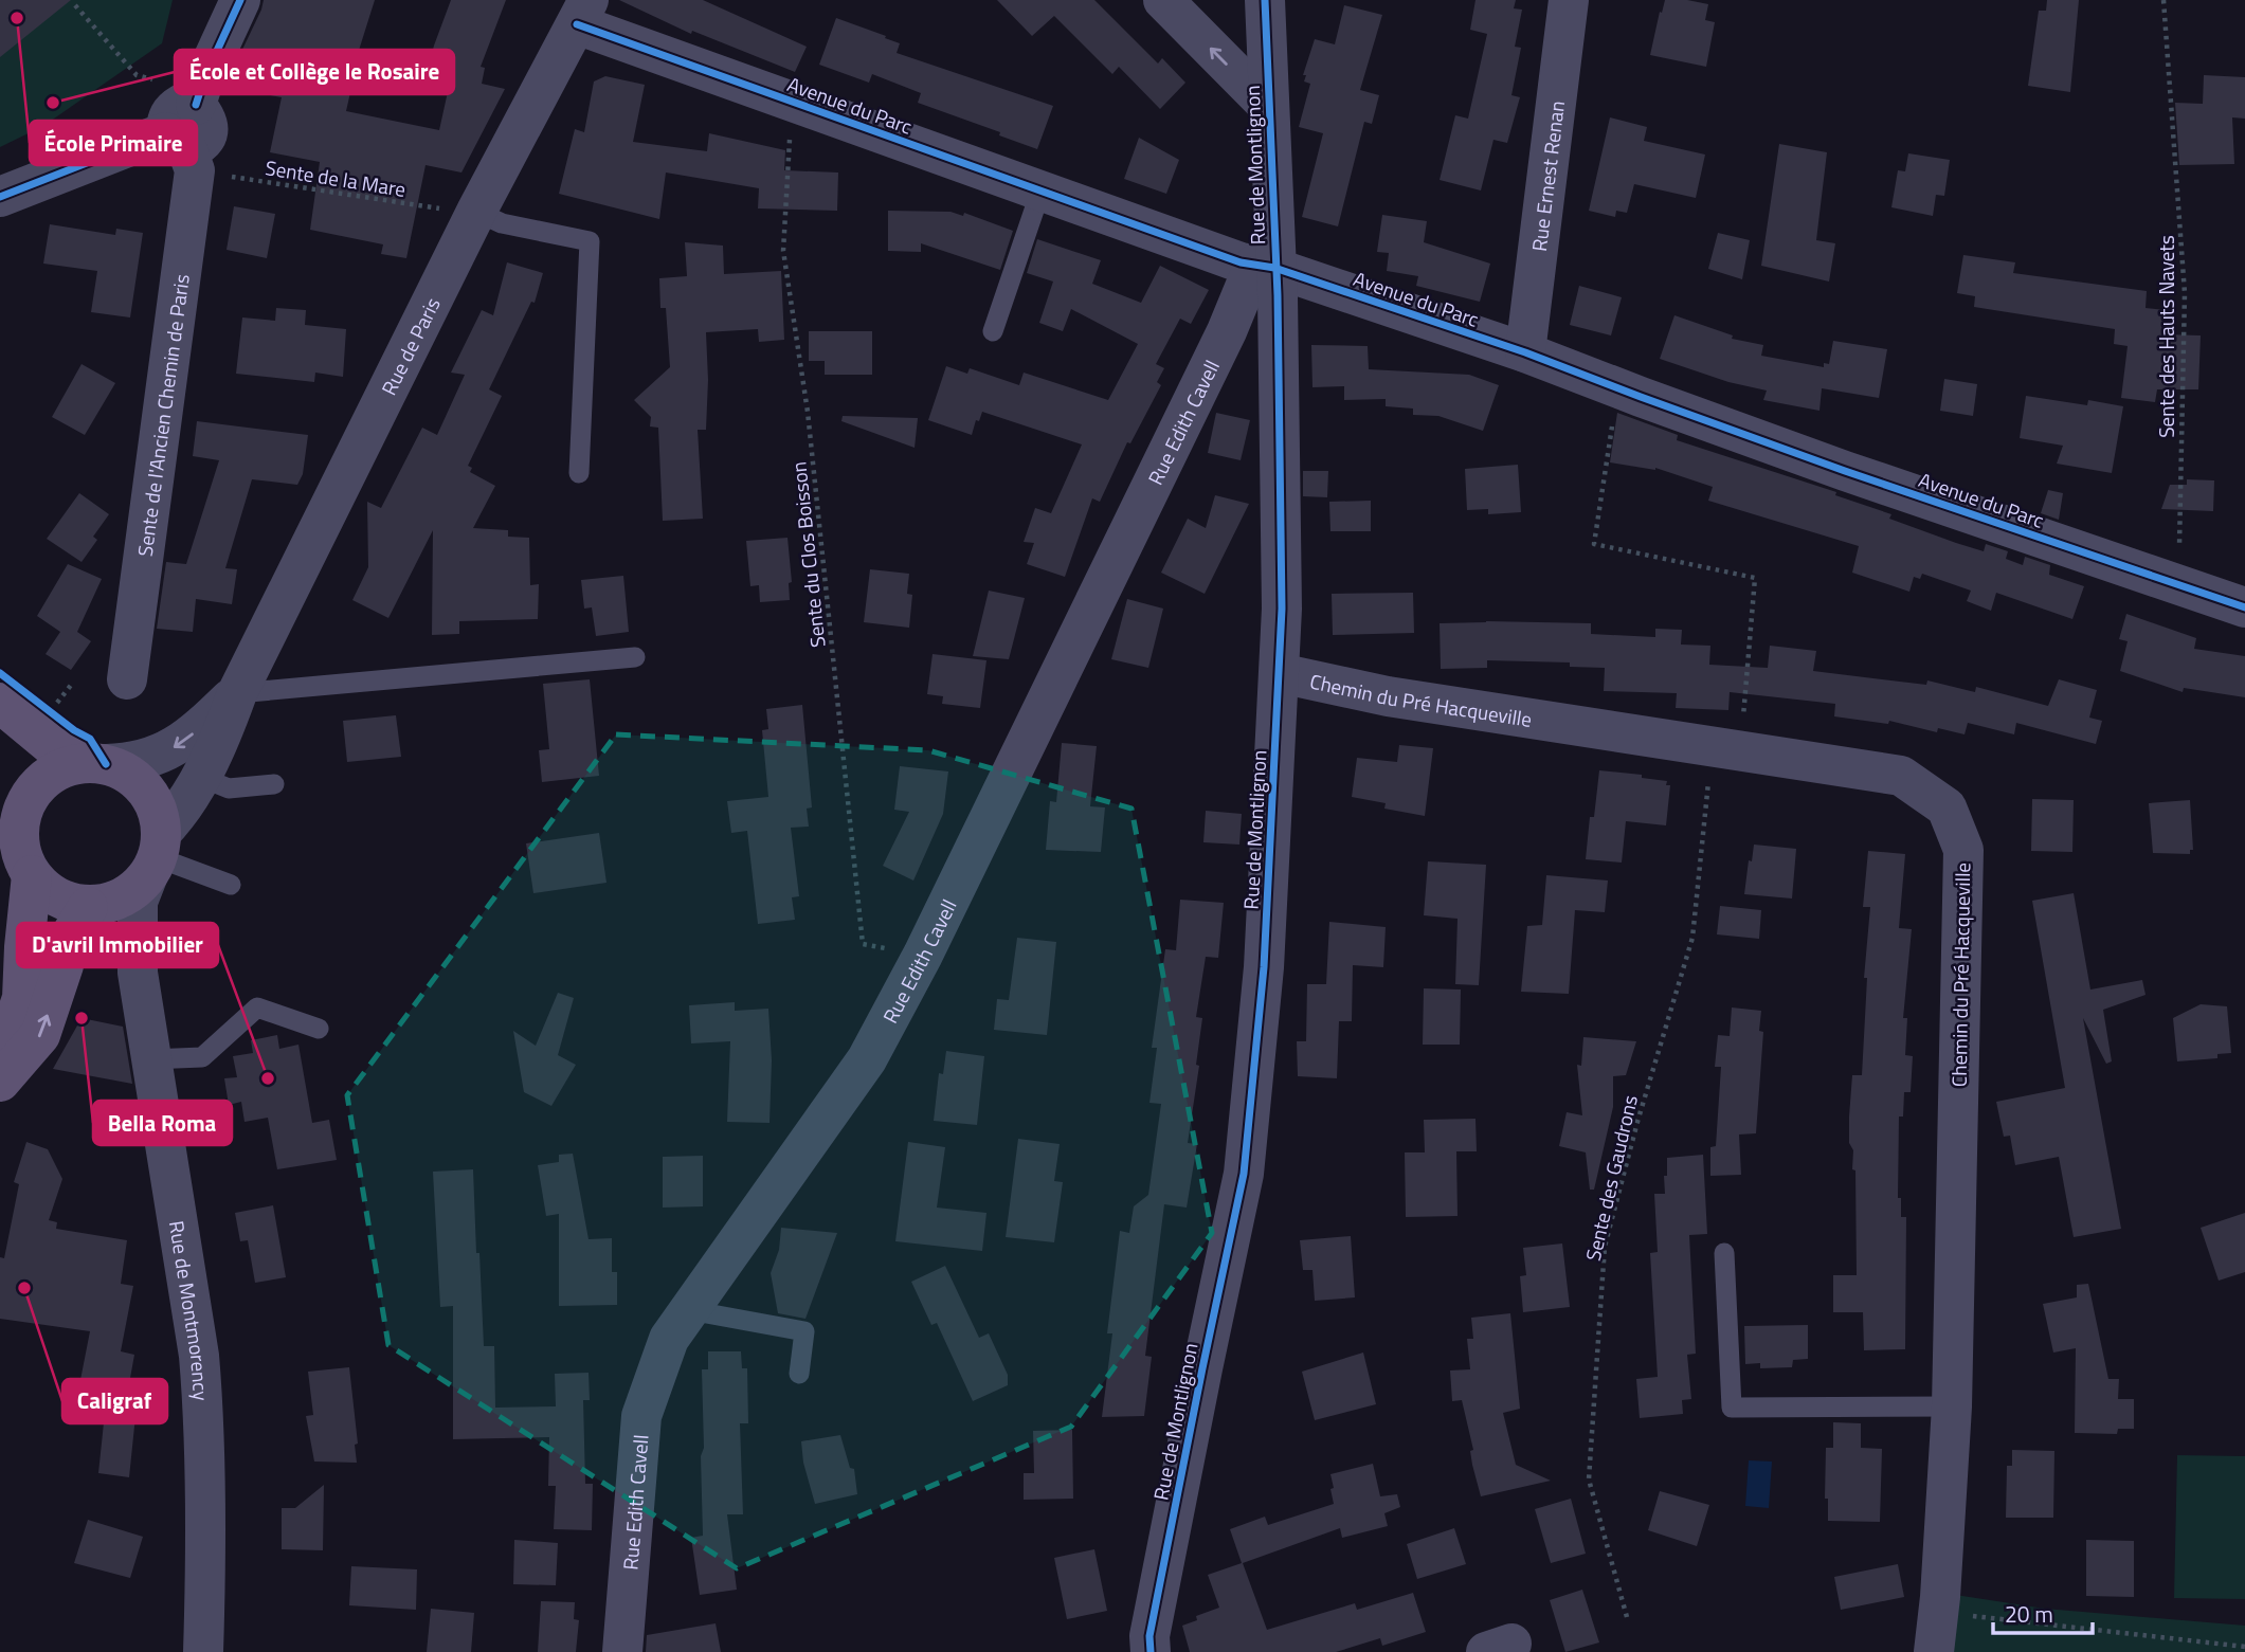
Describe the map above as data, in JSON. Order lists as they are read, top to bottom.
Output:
{
  "streets": {
    "street": [
      "Avenue du Parc",
      "Rue de Montlignon",
      "Rue Ernest Renan",
      "Rue de Paris",
      "Sente de l'Ancien Chemin de Paris",
      "Rue Edith Cavell",
      "Chemin du Pré Hacqueville",
      "Rue de Montmorency"
    ],
    "path": [
      "Sente de la Mare",
      "Sente des Hauts Navets",
      "Sente du Clos Boisson",
      "Sente des Gaudrons"
    ]
  },
  "crossings": [
    ["Avenue du Parc", "Rue de Montlignon"],
    ["Avenue du Parc", "Rue Ernest Renan"],
    ["Avenue du Parc", "Sente des Hauts Navets"],
    ["Avenue du Parc", "Rue de Paris"],
    ["Avenue du Parc", "Rue Edith Cavell"],
    ["Avenue du Parc", "Sente du Clos Boisson"],
    ["Avenue du Parc", "Sente des Gaudrons"],
    ["Rue de Montlignon", "Rue Edith Cavell"],
    ["Rue de Montlignon", "Chemin du Pré Hacqueville"],
    ["Sente de la Mare", "Rue de Paris"],
    ["Sente de la Mare", "Sente de l'Ancien Chemin de Paris"],
    ["Rue de Paris", "Rue de Montmorency"],
    ["Rue Edith Cavell", "Sente du Clos Boisson"],
    ["Chemin du Pré Hacqueville", "Sente des Gaudrons"]
  ],
  "places": [
    "École Primaire",
    "École et Collège le Rosaire",
    "Bella Roma",
    "D'avril Immobilier",
    "Caligraf"
  ],
  "scale_bar": "20 m"
}
